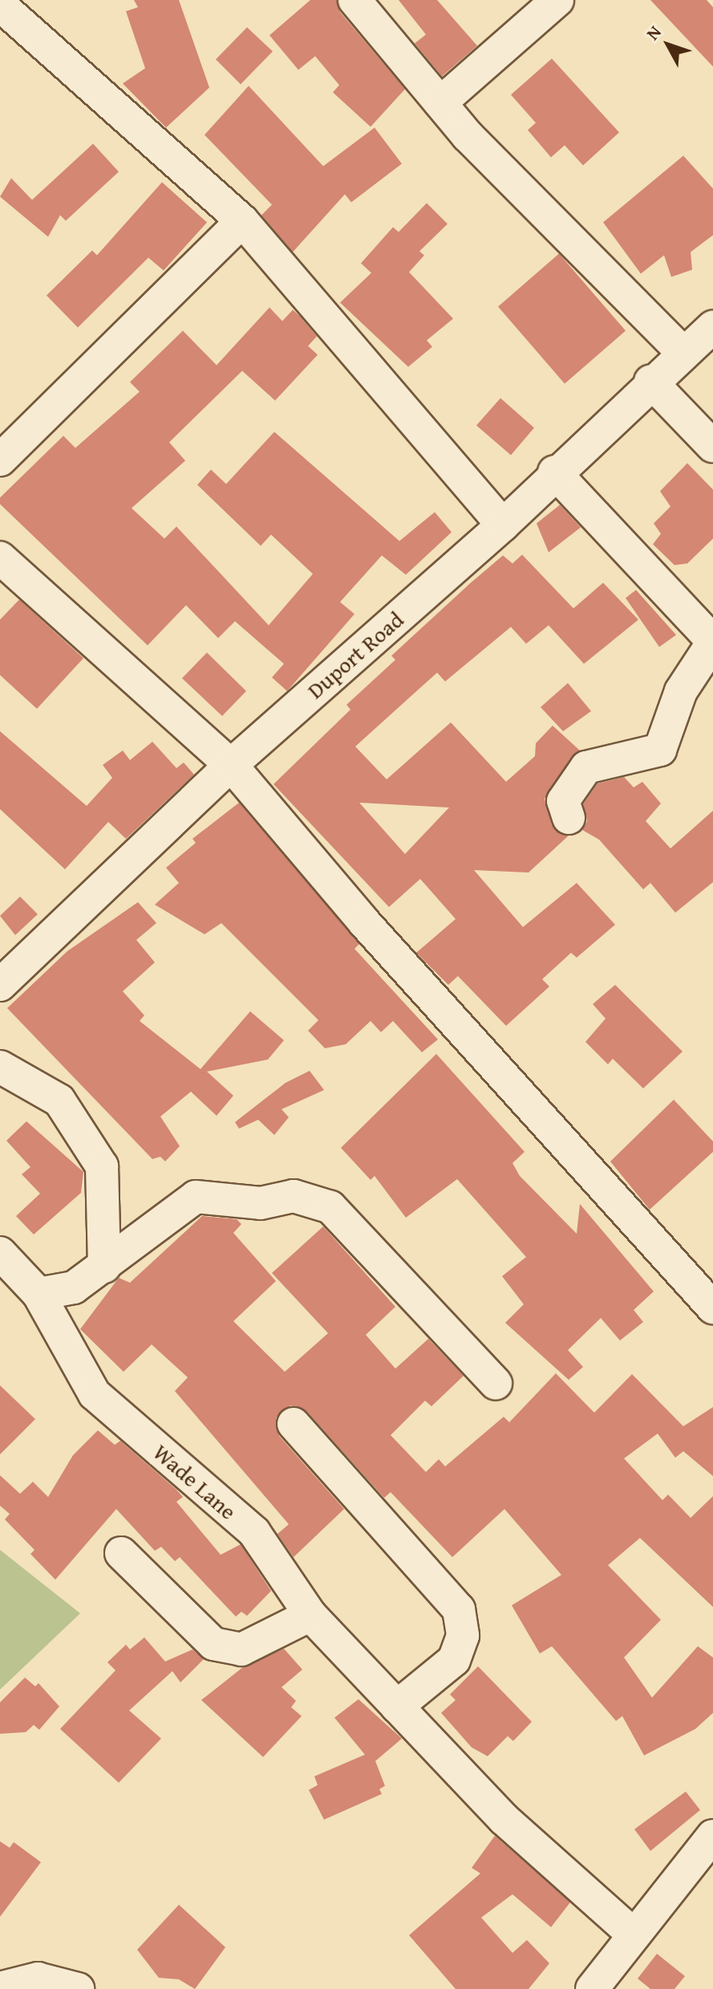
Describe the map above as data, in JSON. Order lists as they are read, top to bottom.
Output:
{
  "streets": {
    "street": ["Duport Road", "Wade Lane"]
  },
  "north": "top left"
}
